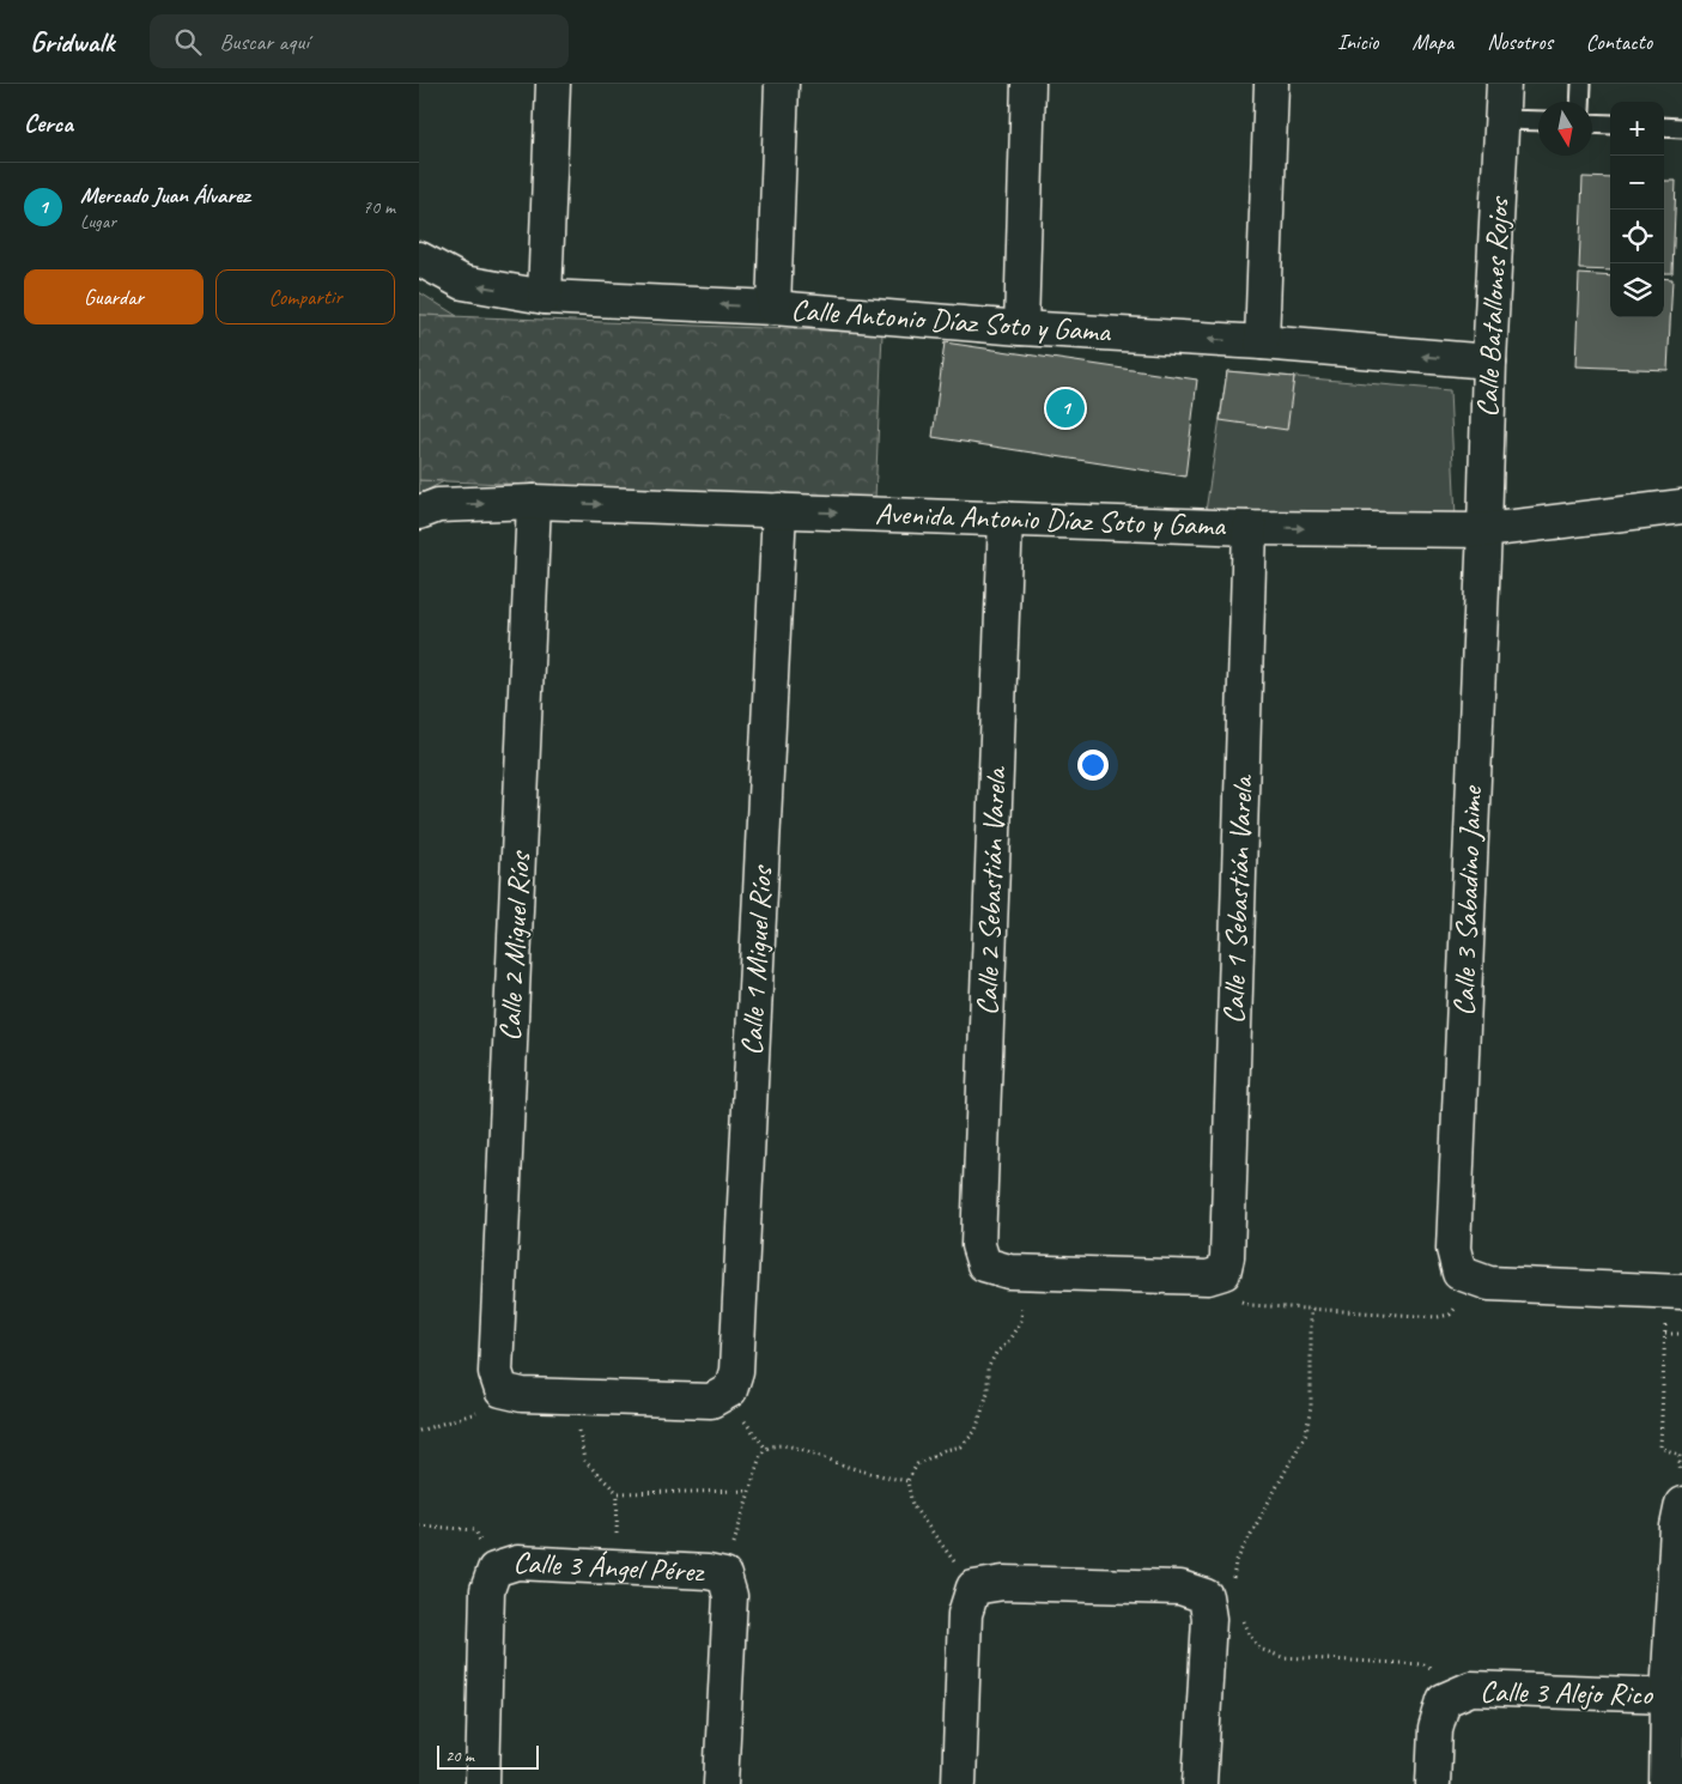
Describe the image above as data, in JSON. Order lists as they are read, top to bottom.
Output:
{
  "streets": {
    "street": [
      "Calle Batallones Rojos",
      "Calle Antonio Díaz Soto y Gama",
      "Avenida Antonio Díaz Soto y Gama",
      "Calle 2 Sebastián Varela",
      "Calle 1 Sebastián Varela",
      "Calle 3 Sabadino Jaime",
      "Calle 2 Miguel Ríos",
      "Calle 1 Miguel Ríos",
      "Calle 3 Ángel Pérez",
      "Calle 3 Alejo Rico"
    ]
  },
  "crossings": [
    ["Calle Batallones Rojos", "Calle Antonio Díaz Soto y Gama"],
    ["Calle Batallones Rojos", "Avenida Antonio Díaz Soto y Gama"],
    ["Calle Batallones Rojos", "Calle 3 Sabadino Jaime"],
    ["Avenida Antonio Díaz Soto y Gama", "Calle 2 Sebastián Varela"],
    ["Avenida Antonio Díaz Soto y Gama", "Calle 1 Sebastián Varela"],
    ["Avenida Antonio Díaz Soto y Gama", "Calle 3 Sabadino Jaime"],
    ["Avenida Antonio Díaz Soto y Gama", "Calle 2 Miguel Ríos"],
    ["Avenida Antonio Díaz Soto y Gama", "Calle 1 Miguel Ríos"]
  ],
  "one_way": ["Calle Antonio Díaz Soto y Gama", "Avenida Antonio Díaz Soto y Gama"],
  "scale_bar": "20 m",
  "north": "bottom",
  "page": {
    "header": "Gridwalk",
    "search": "Buscar aquí",
    "nav": [
      "Inicio",
      "Mapa",
      "Nosotros",
      "Contacto"
    ],
    "heading": "Cerca",
    "map_buttons": ["+", "−"],
    "list": [
      {
        "mark": "1",
        "name": "Mercado Juan Álvarez",
        "note": "Lugar",
        "value": "70 m"
      }
    ],
    "buttons": ["Guardar", "Compartir"],
    "pins": "1",
    "scale": "20 m"
  }
}
